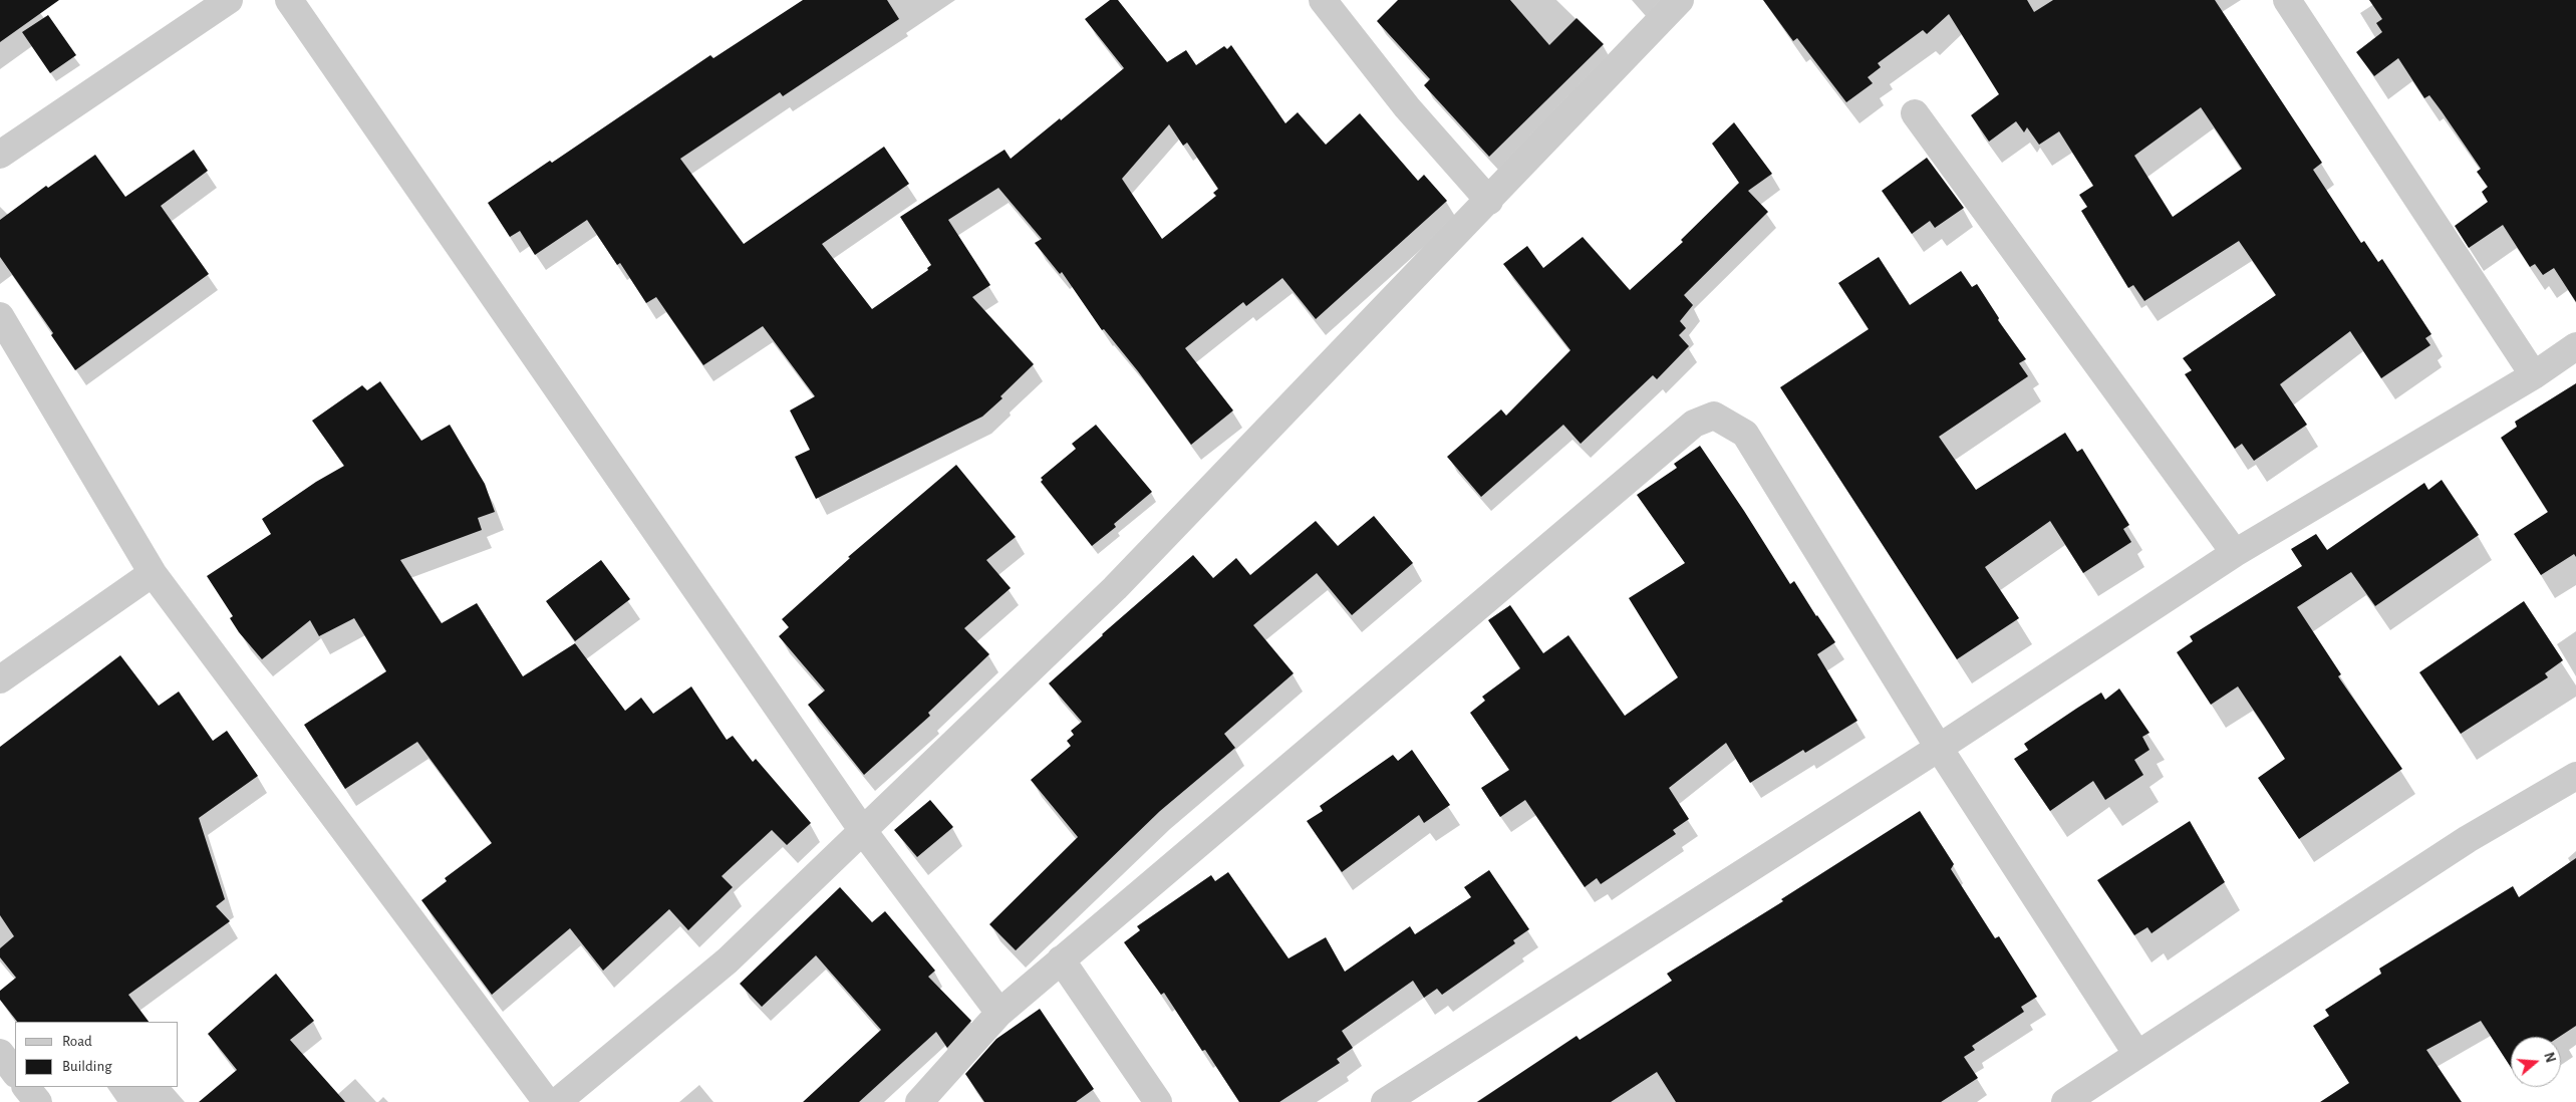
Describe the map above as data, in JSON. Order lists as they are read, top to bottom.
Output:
{
  "legend": ["Road", "Building"],
  "north": "right"
}
